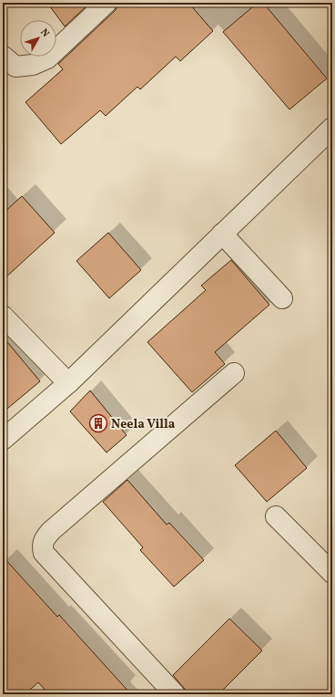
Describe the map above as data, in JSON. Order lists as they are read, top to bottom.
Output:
{
  "places": {
    "building": ["Neela Villa"]
  },
  "north": "top right"
}
